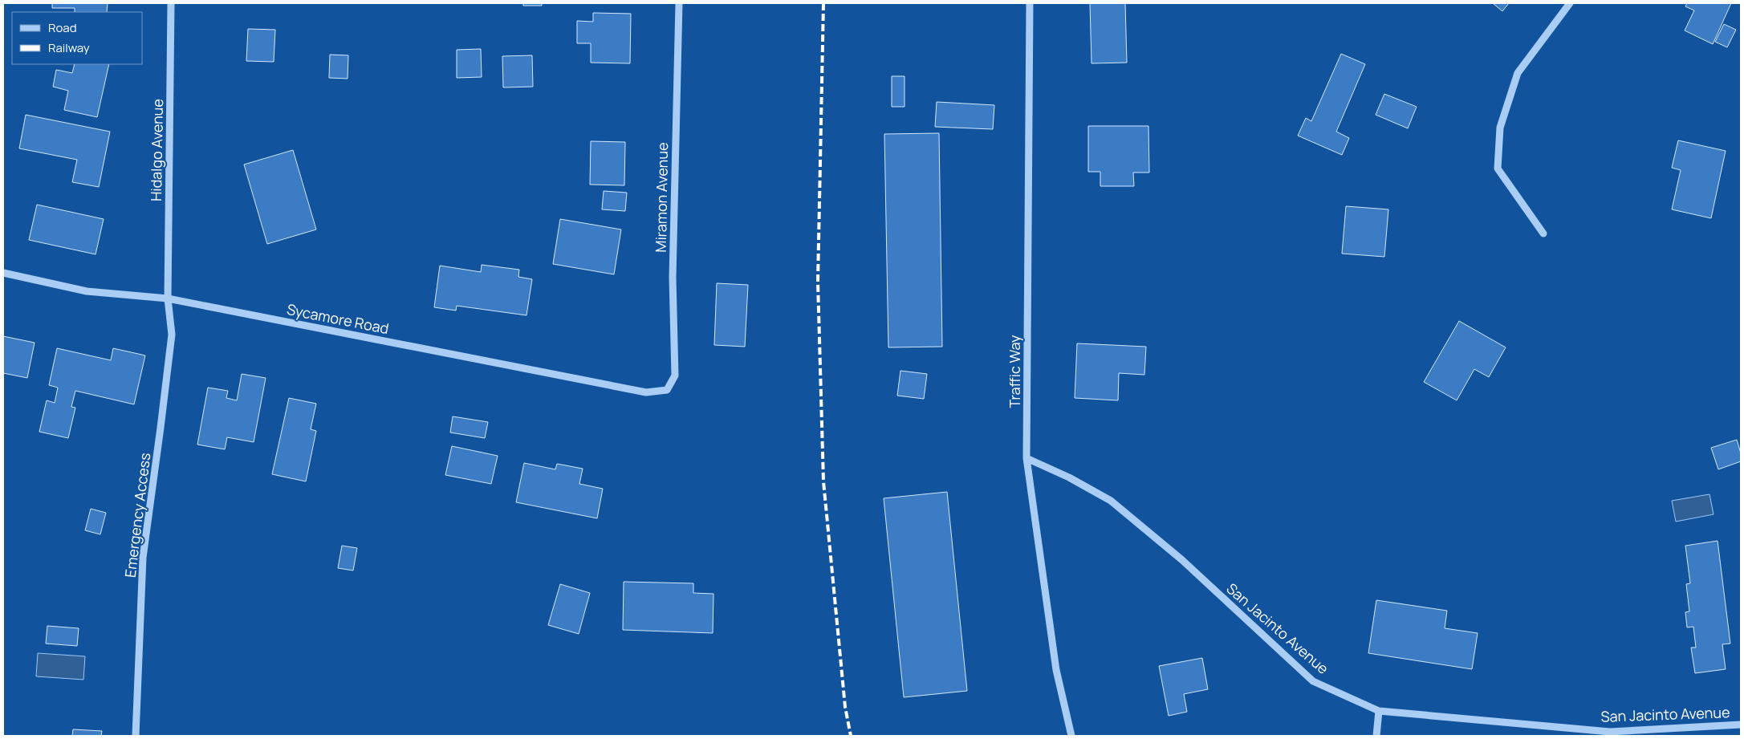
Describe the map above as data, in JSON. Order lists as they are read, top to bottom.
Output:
{
  "streets": {
    "street": [
      "Hidalgo Avenue",
      "Miramon Avenue",
      "Sycamore Road",
      "Traffic Way",
      "Emergency Access",
      "San Jacinto Avenue"
    ]
  },
  "crossings": [
    ["Hidalgo Avenue", "Sycamore Road"],
    ["Hidalgo Avenue", "Emergency Access"],
    ["Miramon Avenue", "Sycamore Road"],
    ["Sycamore Road", "Emergency Access"],
    ["Traffic Way", "San Jacinto Avenue"]
  ],
  "legend": ["Road", "Railway"]
}
